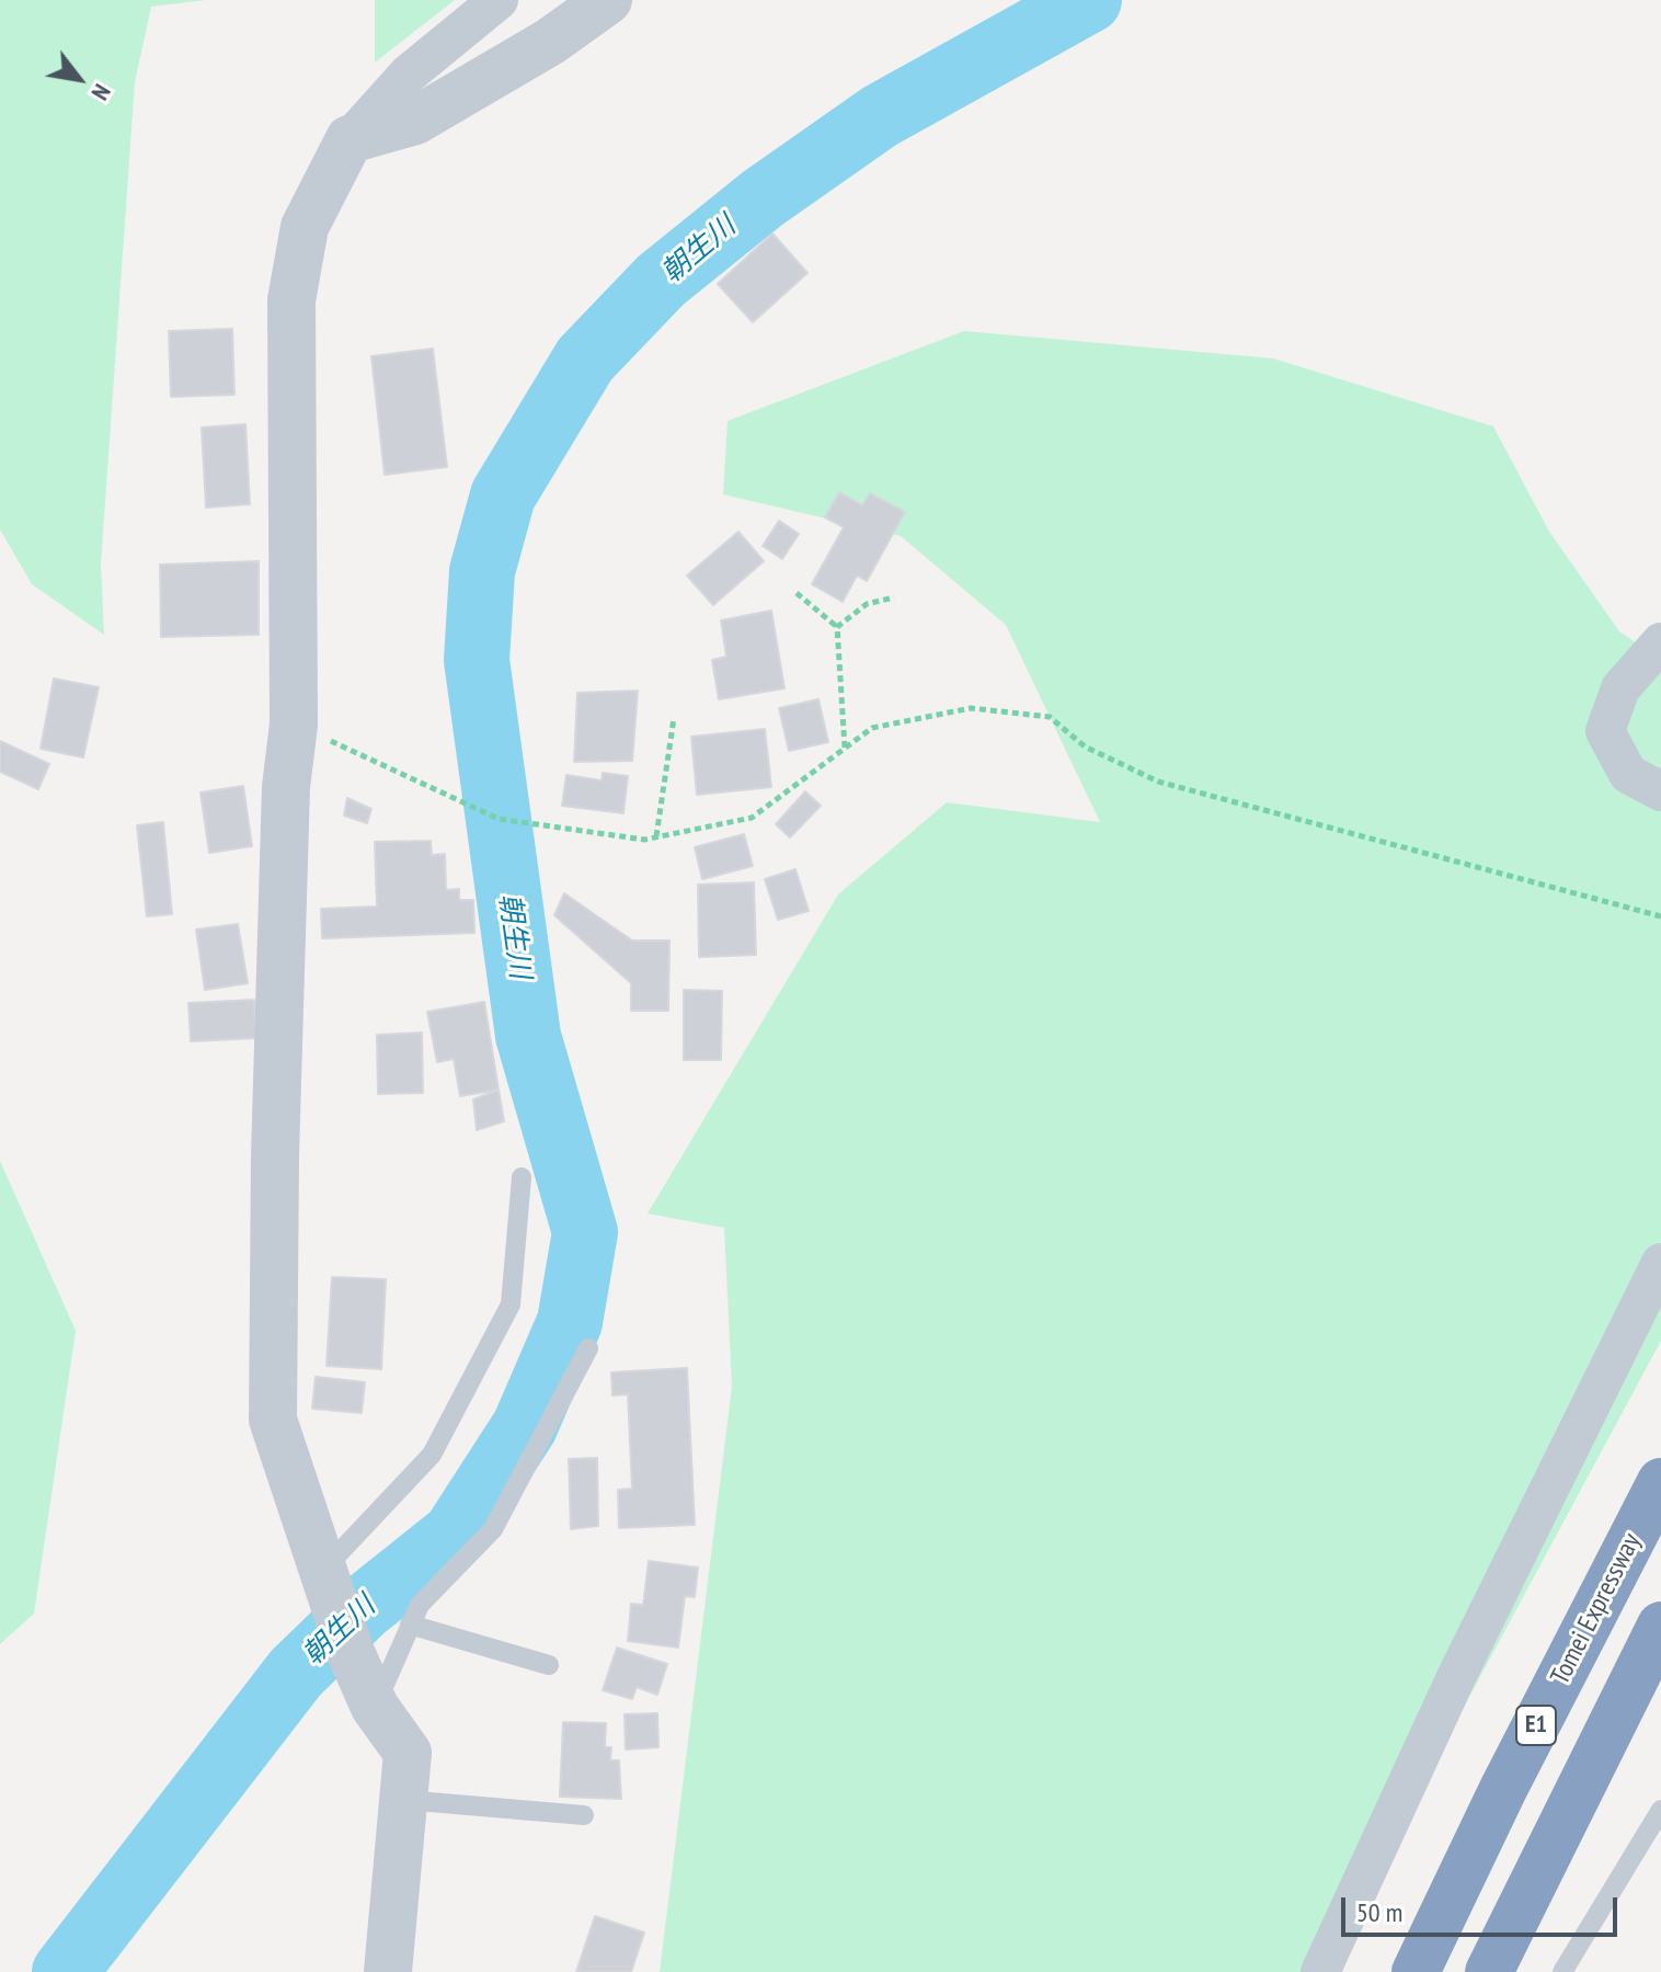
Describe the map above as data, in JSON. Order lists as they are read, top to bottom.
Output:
{
  "streets": {
    "highway": ["Tomei Expressway", "E1"]
  },
  "water": ["朝生川"],
  "scale_bar": "50 m",
  "north": "bottom right"
}
